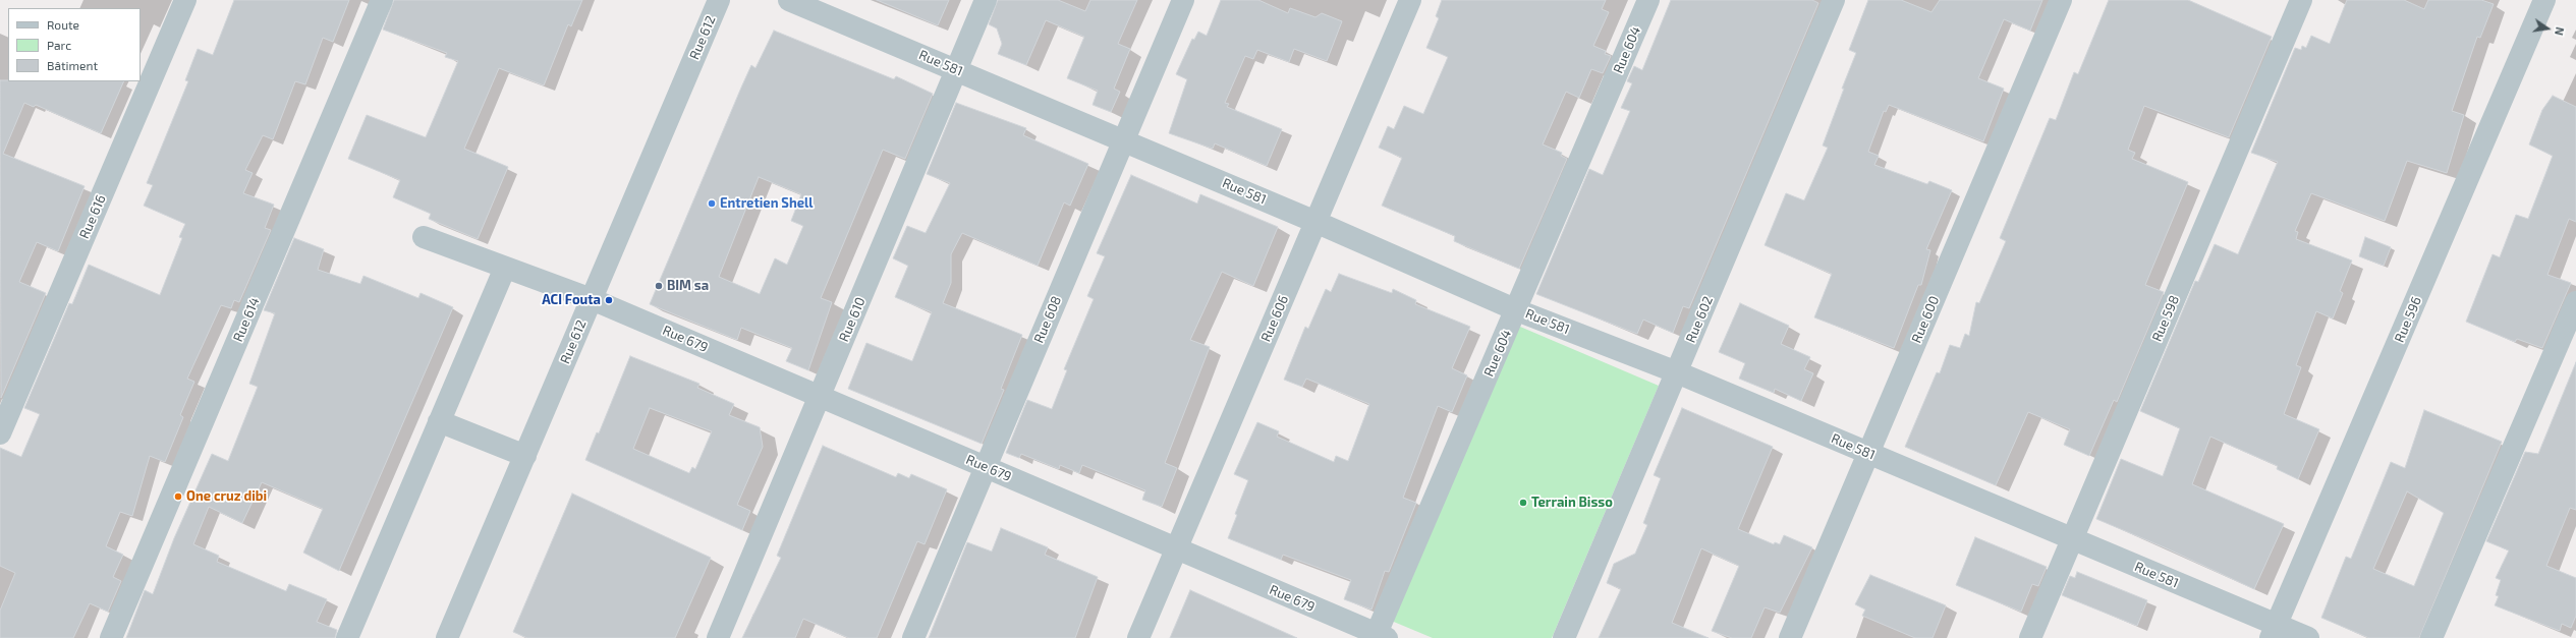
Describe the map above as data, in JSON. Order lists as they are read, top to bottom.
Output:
{
  "streets": {
    "street": [
      "Rue 612",
      "Rue 604",
      "Rue 581",
      "Rue 616",
      "Rue 606",
      "Rue 598",
      "Rue 614",
      "Rue 610",
      "Rue 608",
      "Rue 602",
      "Rue 600",
      "Rue 596",
      "Rue 679"
    ]
  },
  "crossings": [
    ["Rue 612", "Rue 679"],
    ["Rue 604", "Rue 581"],
    ["Rue 604", "Rue 679"],
    ["Rue 581", "Rue 606"],
    ["Rue 581", "Rue 598"],
    ["Rue 581", "Rue 610"],
    ["Rue 581", "Rue 608"],
    ["Rue 581", "Rue 602"],
    ["Rue 581", "Rue 600"],
    ["Rue 581", "Rue 596"],
    ["Rue 606", "Rue 679"],
    ["Rue 610", "Rue 679"],
    ["Rue 608", "Rue 679"]
  ],
  "places": [
    "Entretien Shell",
    "BIM sa",
    "ACI Fouta",
    "One cruz dibi",
    "Terrain Bisso"
  ],
  "legend": ["Route", "Parc", "Bâtiment"],
  "north": "right"
}
